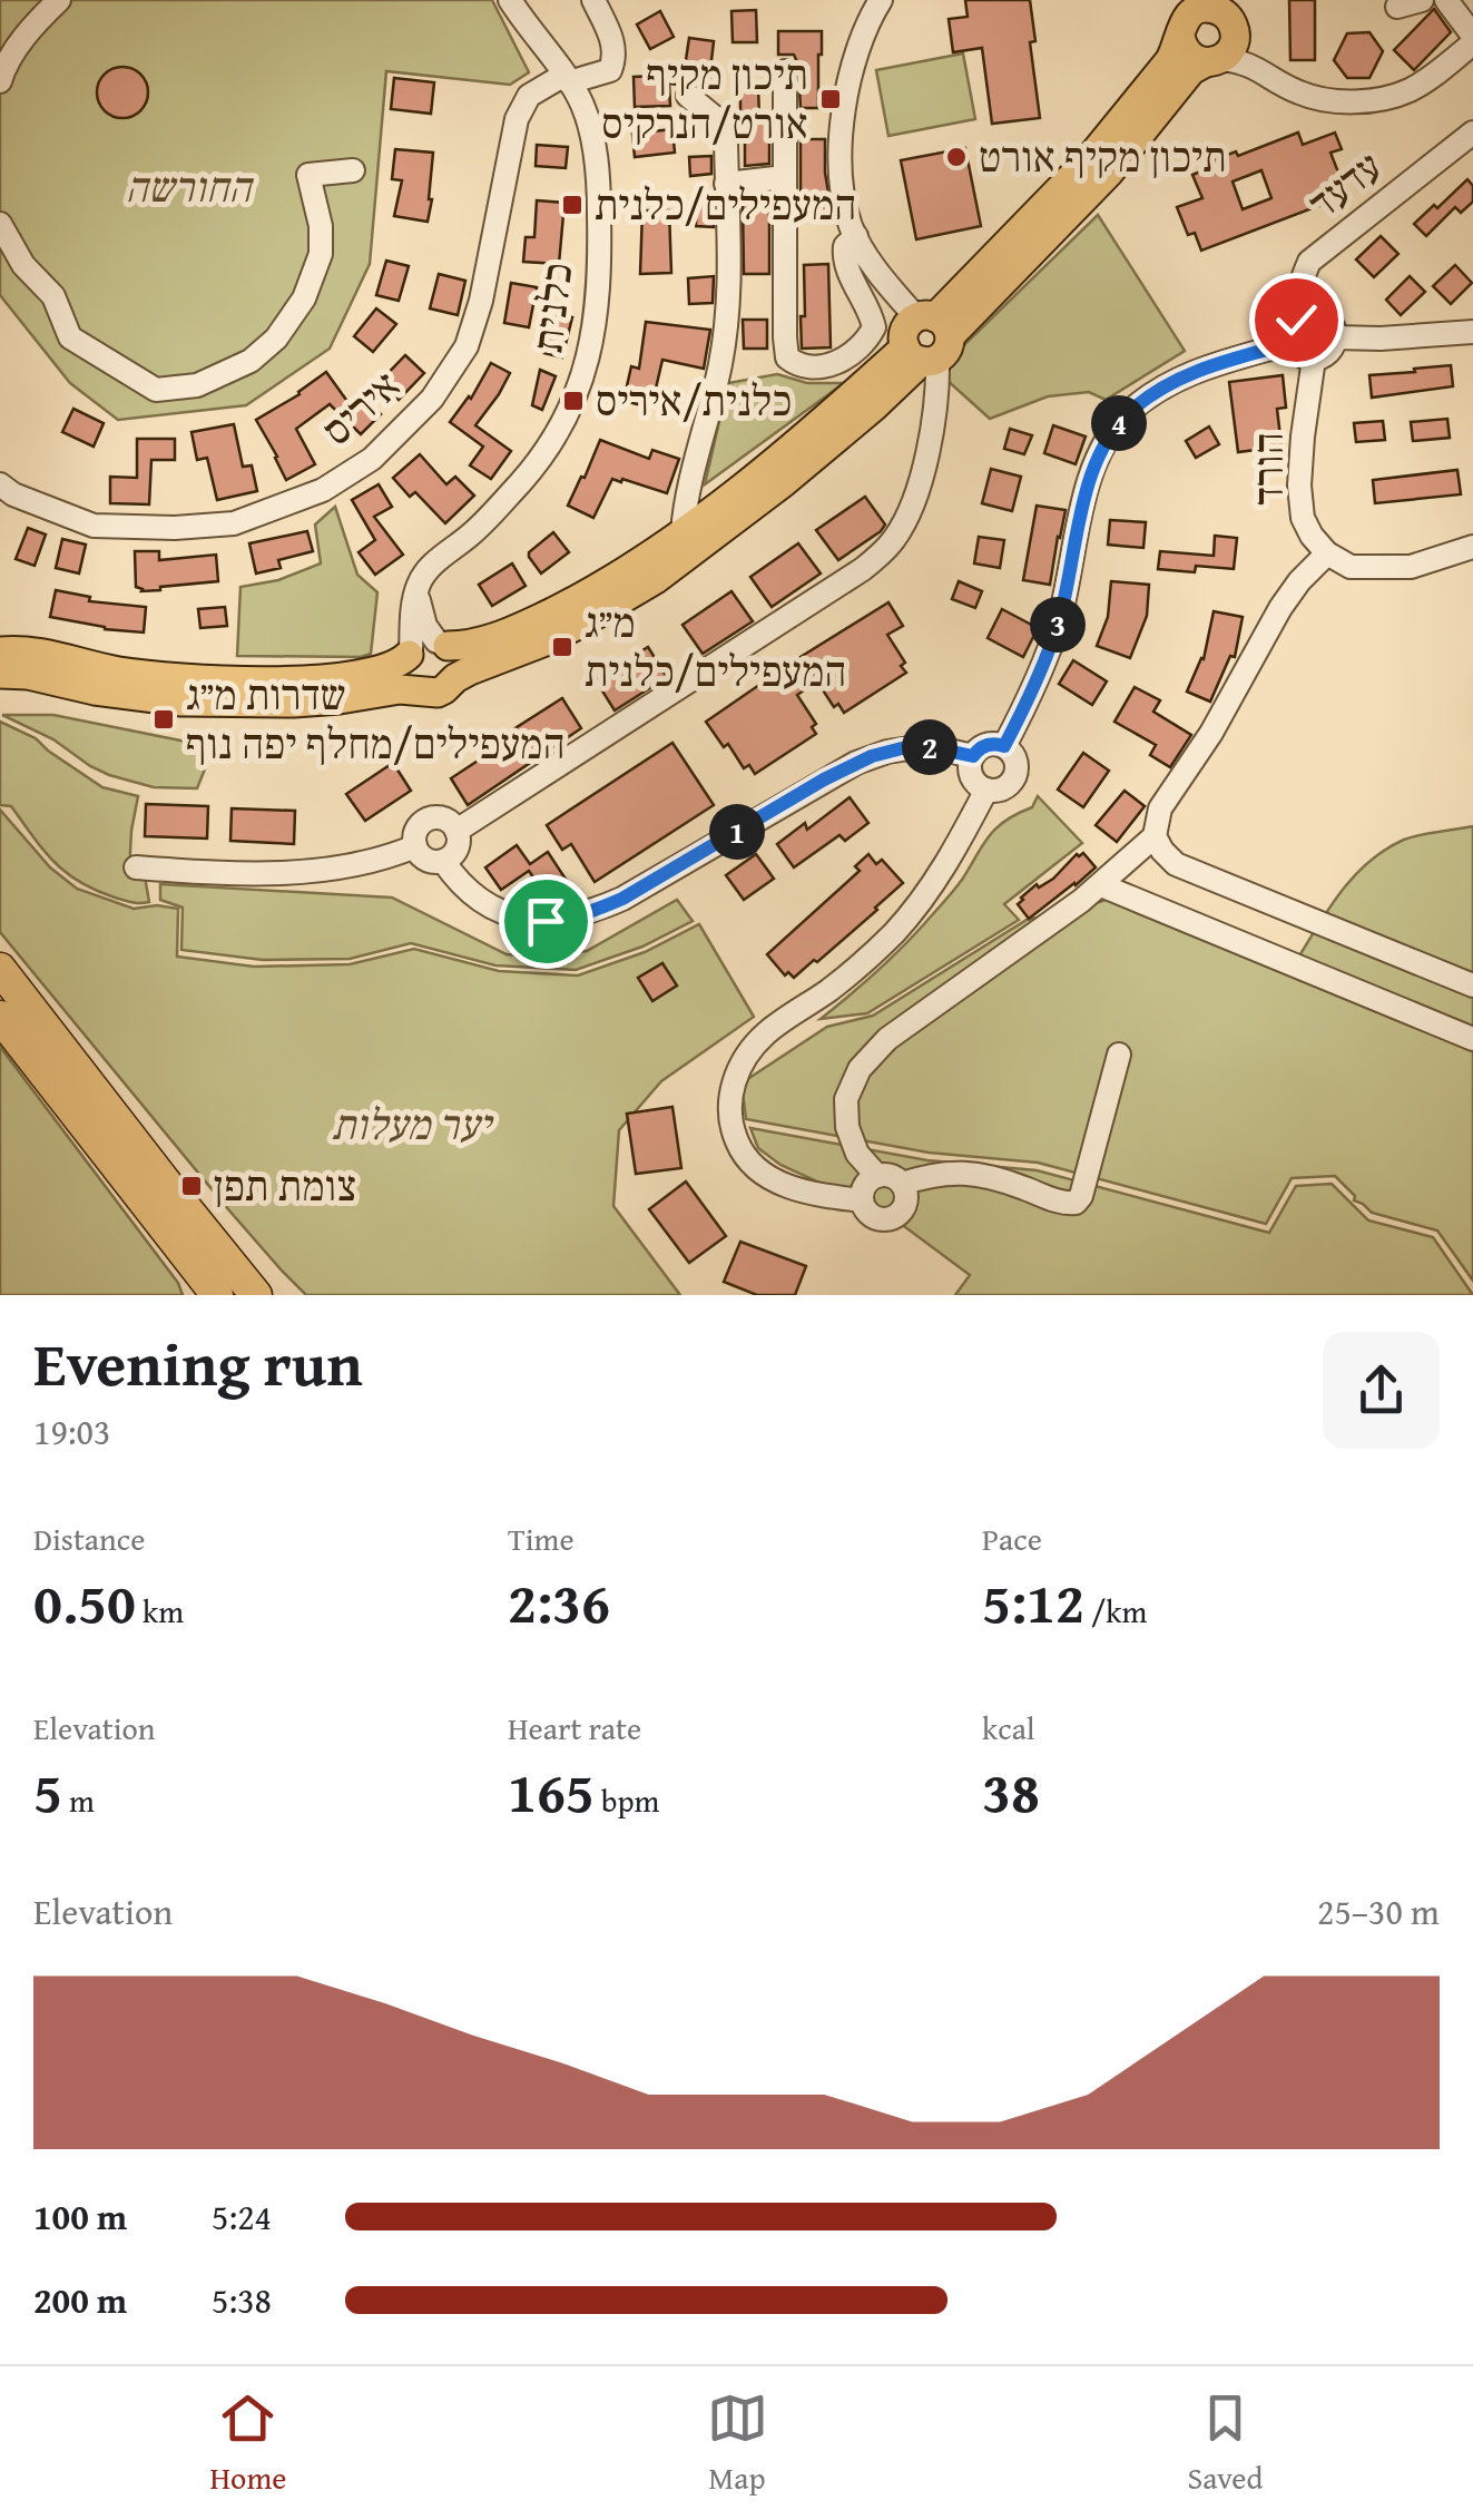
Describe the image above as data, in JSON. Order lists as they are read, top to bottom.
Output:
{
  "streets": {
    "street": [
      "עדעד",
      "כלנית",
      "איריס",
      "הורד"
    ]
  },
  "crossings": [
    ["עדעד", "הורד"],
    ["כלנית", "איריס"]
  ],
  "parks": ["החורשה", "יער מעלות"],
  "places": {
    "transit": [
      "תיכון מקיף אורט/הנרקיס",
      "המעפילים/כלנית",
      "כלנית/איריס",
      "מ״ג המעפילים/כלנית",
      "שדרות מ״ג המעפילים/מחלף יפה נוף",
      "צומת תפן"
    ],
    "other": ["תיכון מקיף אורט"]
  },
  "page": {
    "pins": [
      "4",
      "3",
      "2",
      "1"
    ],
    "heading": ["Evening run", "19:03"],
    "stats": [
      ["Distance", "0.50 km"],
      ["Time", "2:36"],
      ["Pace", "5:12 /km"],
      ["Elevation", "5 m"],
      ["Heart rate", "165 bpm"],
      ["kcal", "38"]
    ],
    "chart": ["Elevation", "25–30 m"],
    "list": [
      {
        "name": "100 m",
        "note": "5:24"
      },
      {
        "name": "200 m",
        "note": "5:38"
      }
    ],
    "tabs": ["Home", "Map", "Saved"]
  }
}
